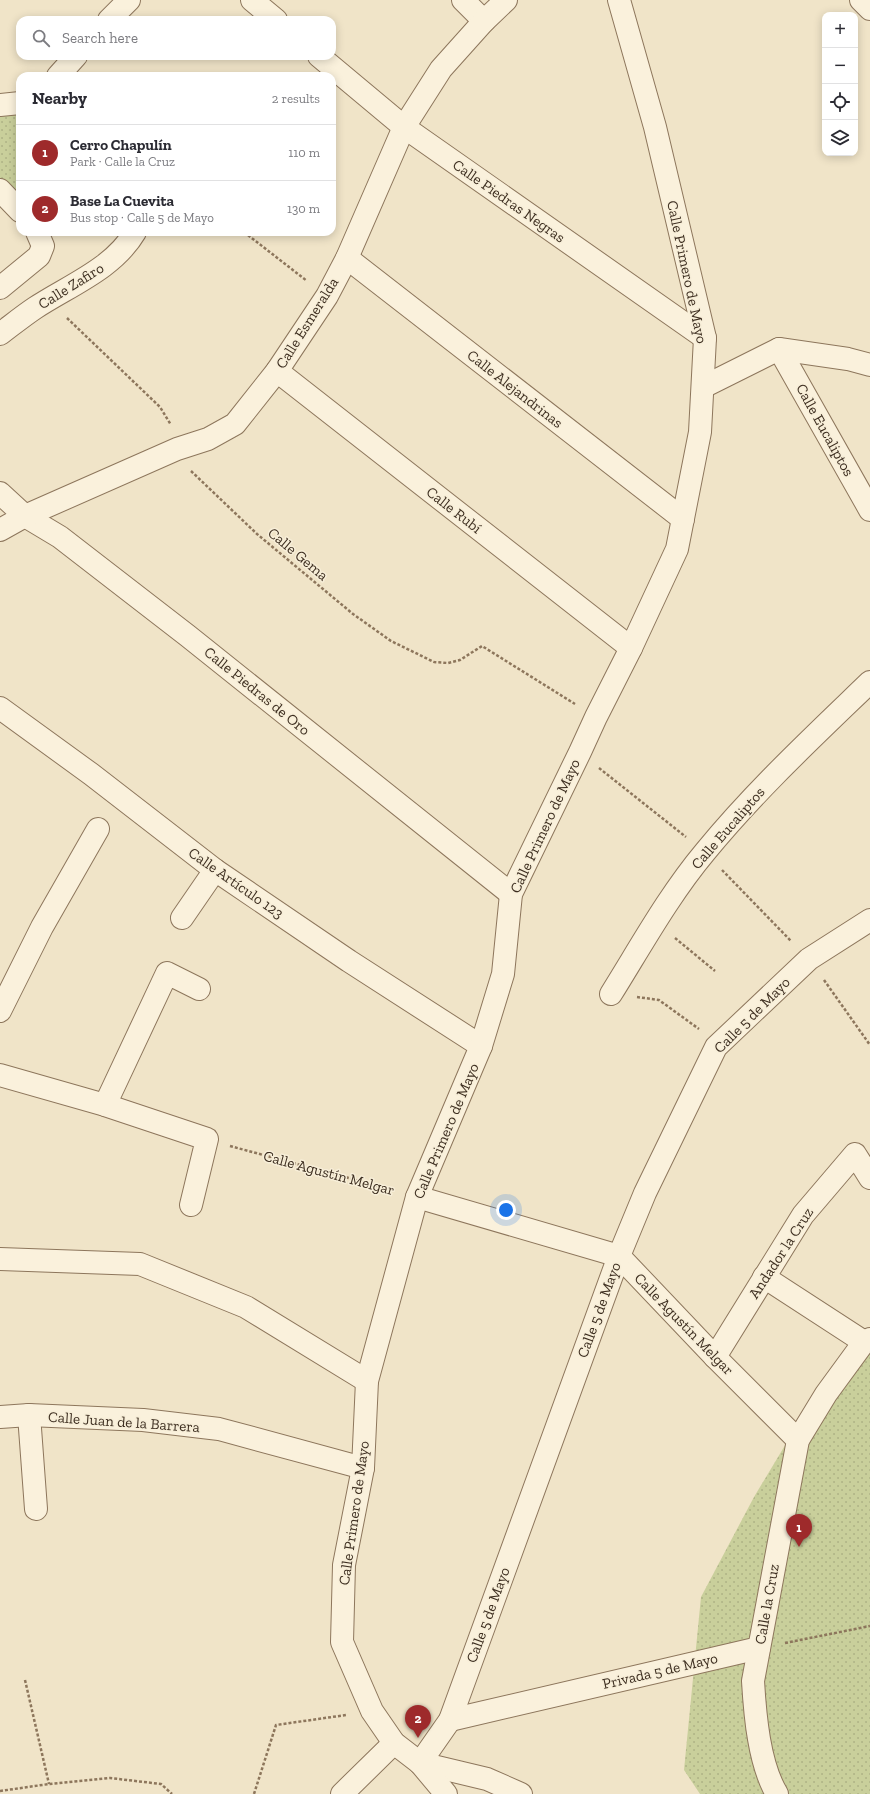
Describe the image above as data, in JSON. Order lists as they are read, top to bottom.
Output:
{
  "streets": {
    "street": [
      "Calle Piedras Negras",
      "Calle Primero de Mayo",
      "Calle Zafiro",
      "Calle Esmeralda",
      "Calle Alejandrinas",
      "Calle Eucaliptos",
      "Calle Rubí",
      "Calle Piedras de Oro",
      "Calle Artículo 123",
      "Calle 5 de Mayo",
      "Calle Agustín Melgar",
      "Andador la Cruz",
      "Calle Juan de la Barrera",
      "Calle la Cruz",
      "Privada 5 de Mayo"
    ],
    "path": ["Calle Gema"]
  },
  "crossings": [
    ["Calle Piedras Negras", "Calle Primero de Mayo"],
    ["Calle Piedras Negras", "Calle Esmeralda"],
    ["Calle Primero de Mayo", "Calle Alejandrinas"],
    ["Calle Primero de Mayo", "Calle Rubí"],
    ["Calle Primero de Mayo", "Calle Gema"],
    ["Calle Primero de Mayo", "Calle Piedras de Oro"],
    ["Calle Primero de Mayo", "Calle Artículo 123"],
    ["Calle Primero de Mayo", "Calle 5 de Mayo"],
    ["Calle Primero de Mayo", "Calle Agustín Melgar"],
    ["Calle Primero de Mayo", "Calle Juan de la Barrera"],
    ["Calle Zafiro", "Calle Gema"],
    ["Calle Esmeralda", "Calle Alejandrinas"],
    ["Calle Esmeralda", "Calle Rubí"],
    ["Calle Esmeralda", "Calle Gema"],
    ["Calle Esmeralda", "Calle Piedras de Oro"],
    ["Calle 5 de Mayo", "Calle Agustín Melgar"],
    ["Calle 5 de Mayo", "Privada 5 de Mayo"],
    ["Calle Agustín Melgar", "Andador la Cruz"],
    ["Calle Agustín Melgar", "Calle la Cruz"],
    ["Calle la Cruz", "Privada 5 de Mayo"]
  ],
  "page": {
    "map_buttons": ["+", "−"],
    "search": "Search here",
    "heading": ["Nearby", "2 results"],
    "list": [
      {
        "mark": "1",
        "name": "Cerro Chapulín",
        "note": "Park · Calle la Cruz",
        "value": "110 m"
      },
      {
        "mark": "2",
        "name": "Base La Cuevita",
        "note": "Bus stop · Calle 5 de Mayo",
        "value": "130 m"
      }
    ],
    "pins": ["1", "2"]
  }
}
